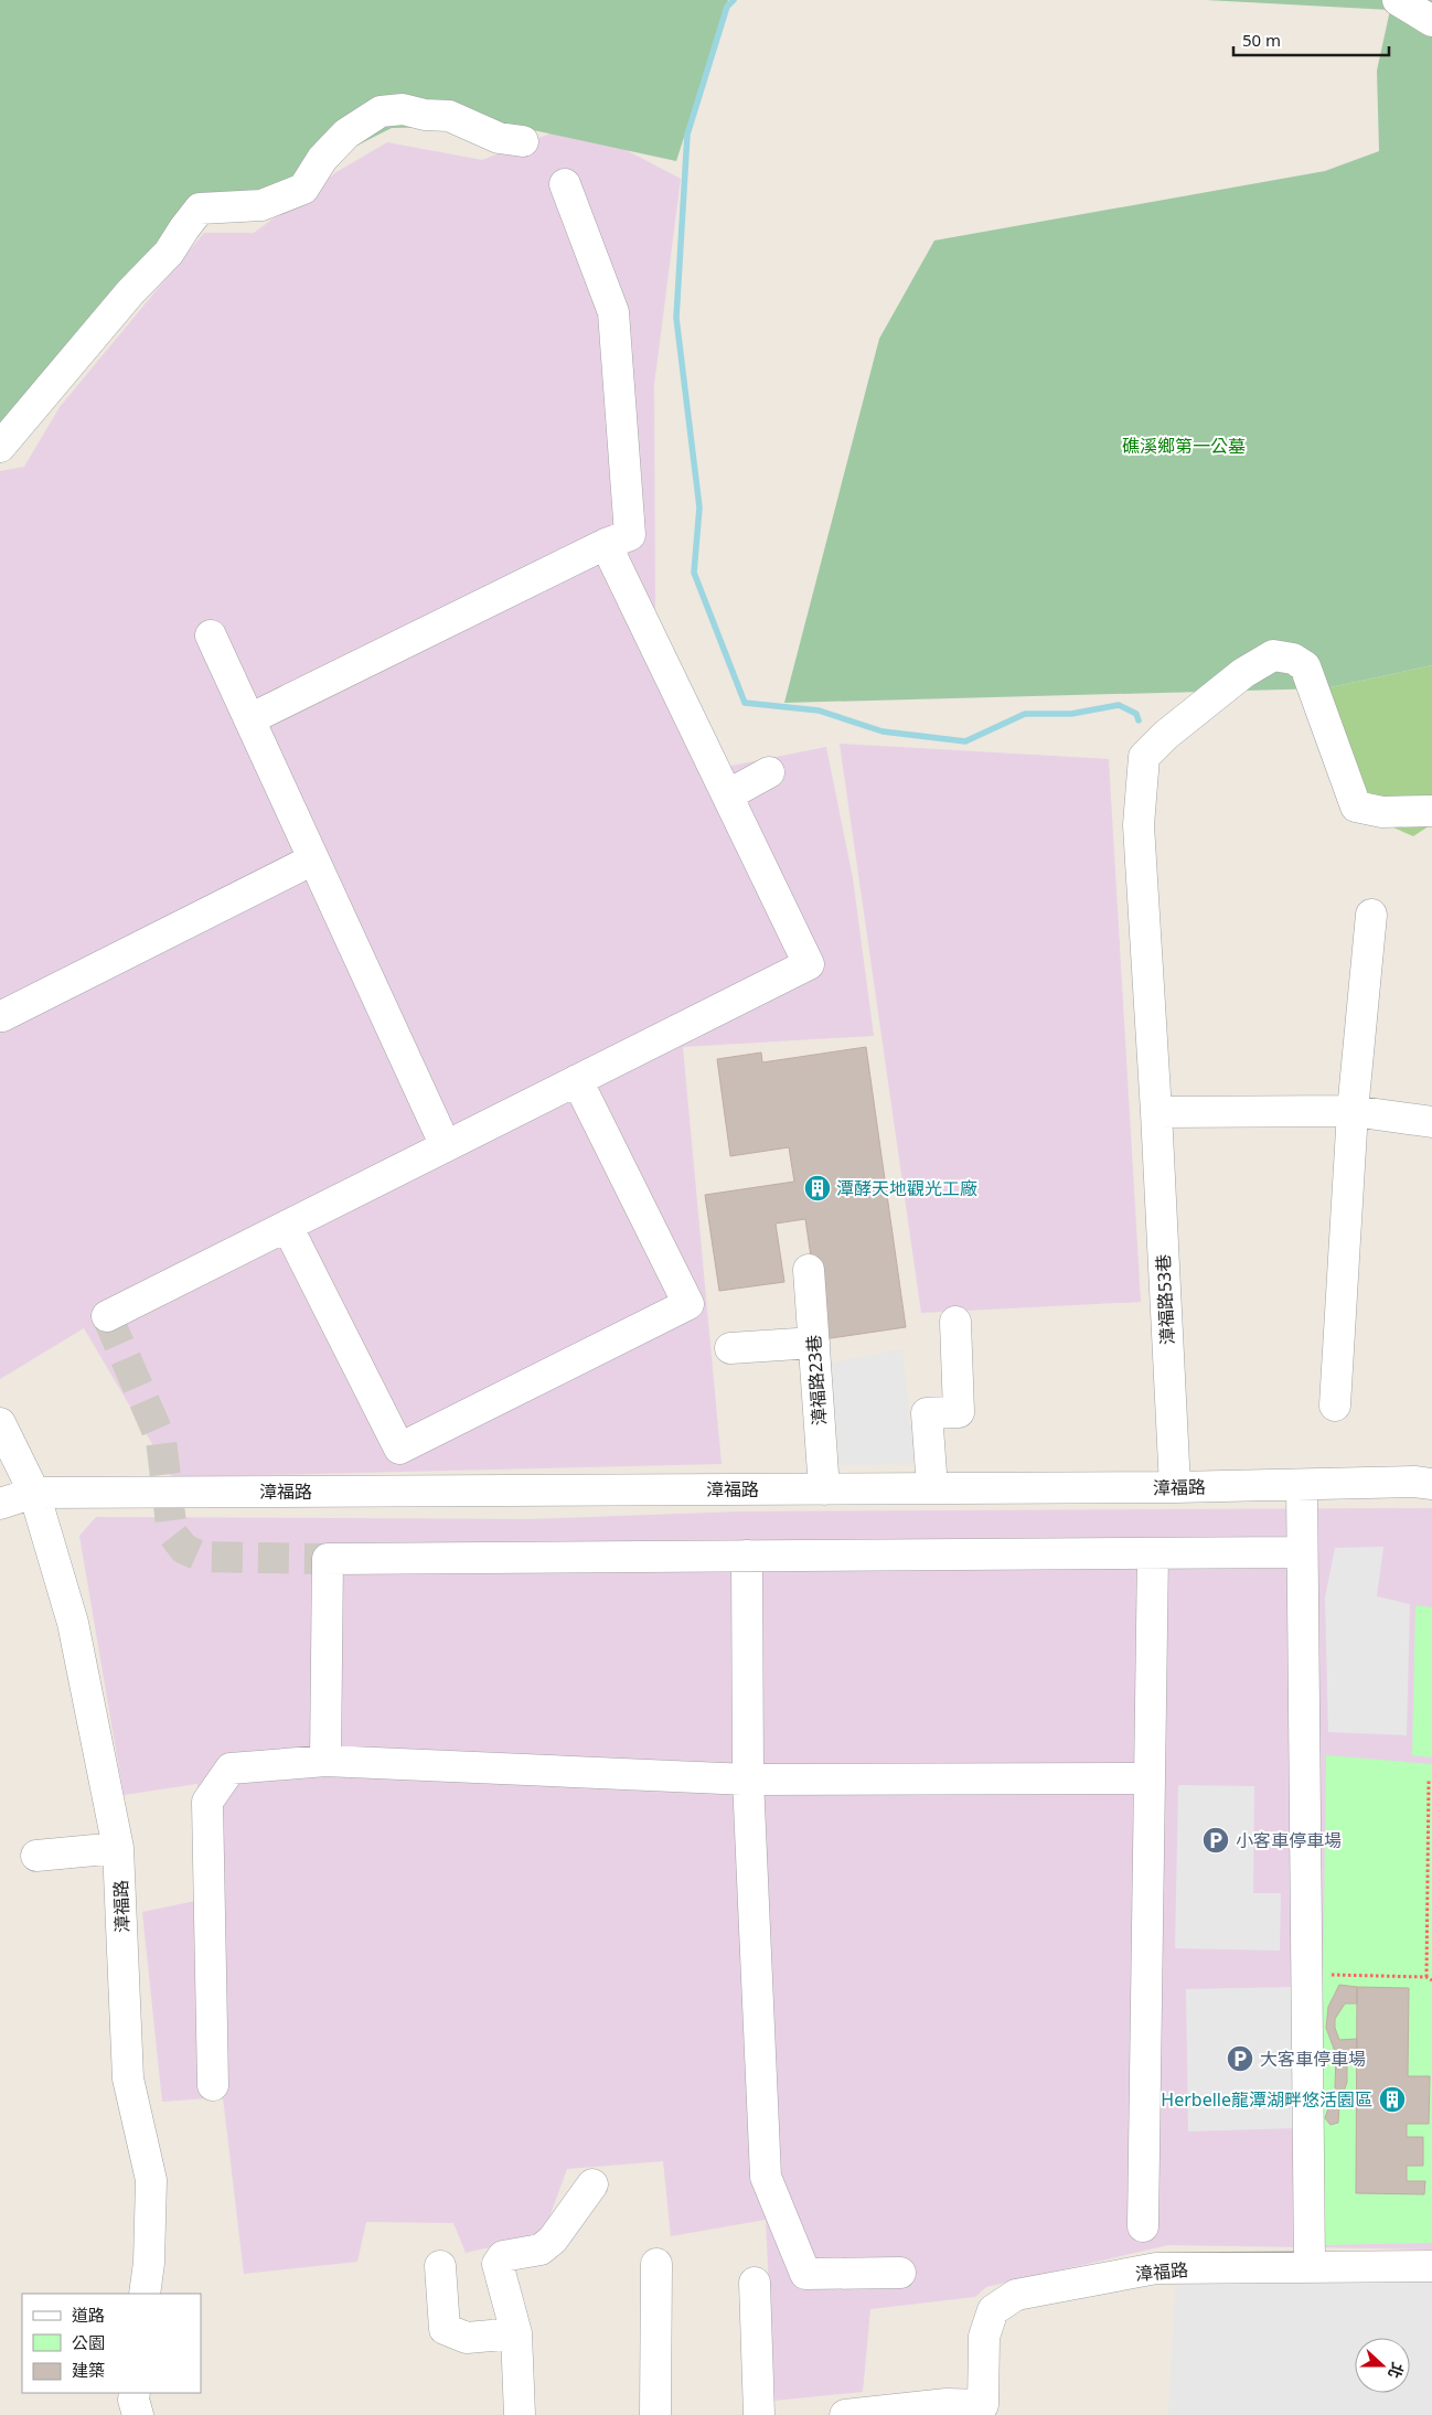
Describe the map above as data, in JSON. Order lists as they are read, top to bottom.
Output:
{
  "streets": {
    "street": ["漳福路53巷", "漳福路23巷", "漳福路"]
  },
  "crossings": [
    ["漳福路53巷", "漳福路"],
    ["漳福路23巷", "漳福路"]
  ],
  "parks": ["礁溪鄉第一公墓"],
  "places": {
    "building": ["潭酵天地觀光工廠", "Herbelle龍潭湖畔悠活園區"],
    "parking": ["小客車停車場", "大客車停車場"]
  },
  "legend": ["道路", "公園", "建築"],
  "scale_bar": "50 m",
  "north": "right"
}
